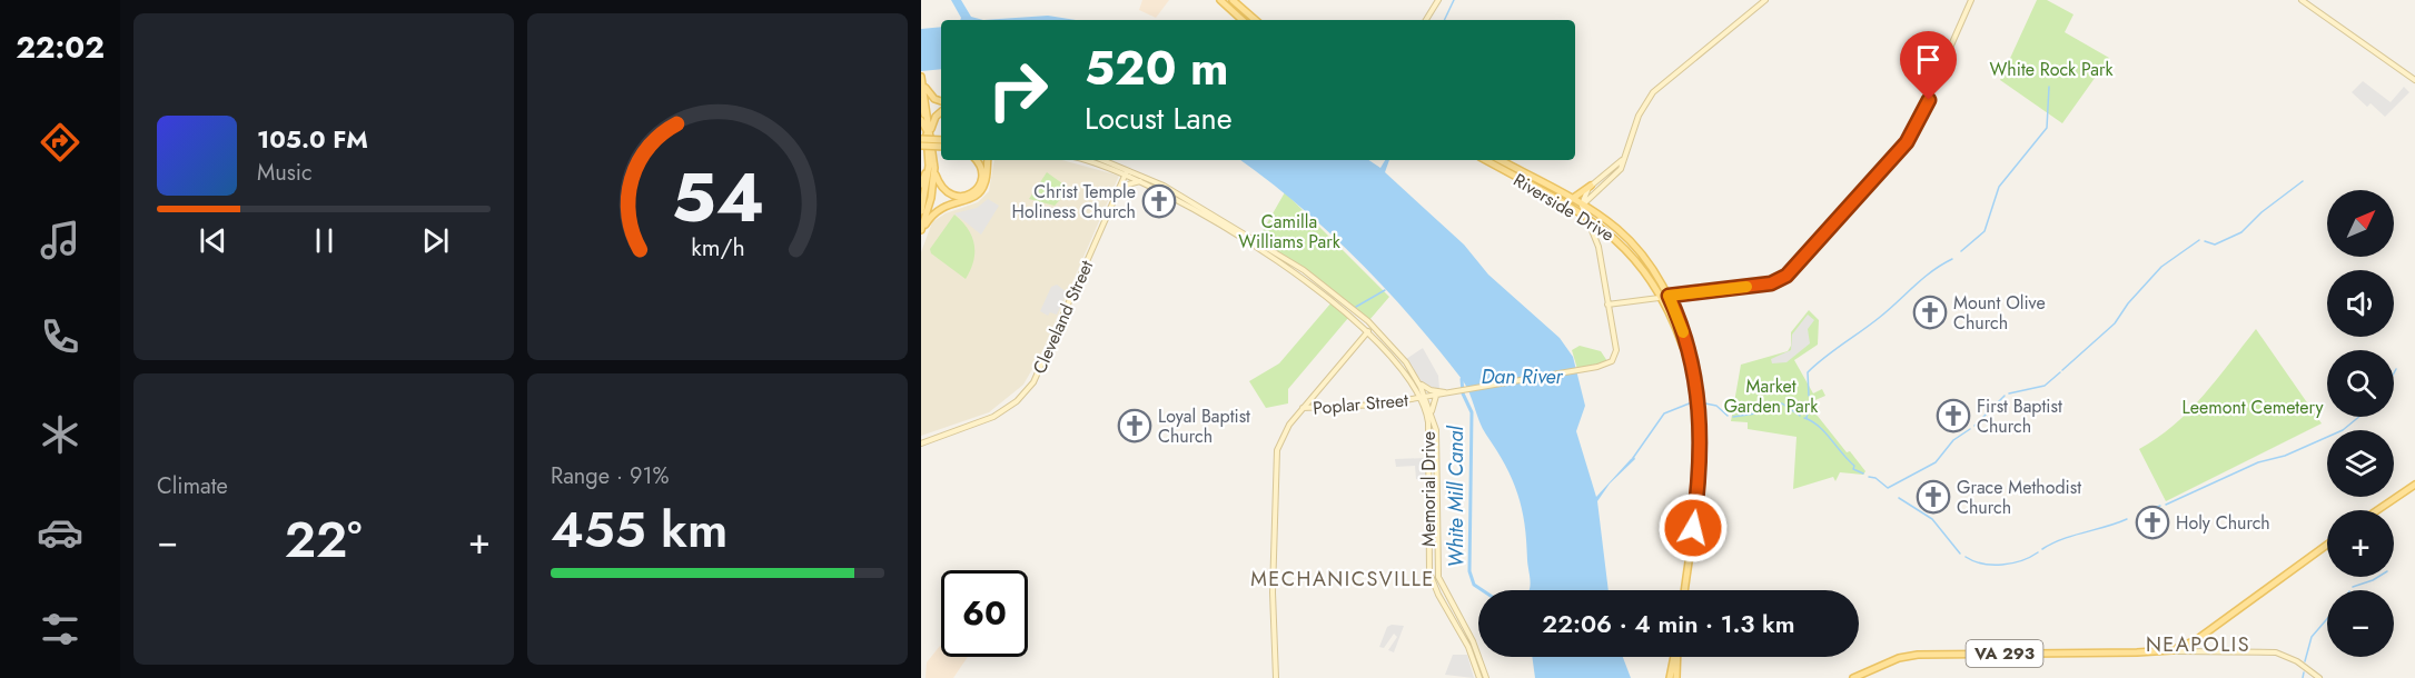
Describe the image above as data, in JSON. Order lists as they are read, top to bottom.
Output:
{
  "streets": {
    "main road": [
      "Riverside Drive",
      "Cleveland Street",
      "Poplar Street",
      "Memorial Drive",
      "VA 293"
    ]
  },
  "crossings": [
    ["Cleveland Street", "Memorial Drive"],
    ["Poplar Street", "Memorial Drive"]
  ],
  "districts": ["MECHANICSVILLE", "NEAPOLIS"],
  "water": ["Dan River", "White Mill Canal"],
  "parks": [
    "White Rock Park",
    "Camilla Williams Park",
    "Market Garden Park",
    "Leemont Cemetery"
  ],
  "places": {
    "church": [
      "Christ Temple Holiness Church",
      "Mount Olive Church",
      "First Baptist Church",
      "Loyal Baptist Church",
      "Grace Methodist Church",
      "Holy Church"
    ]
  },
  "north": "top right",
  "page": {
    "tabs": "22:02",
    "turn": ["520 m", "Locust Lane"],
    "song": ["105.0 FM", "Music"],
    "map_buttons": ["+", "−"],
    "tile": [
      "Climate",
      ["Range · 91%", "455 km"]
    ],
    "heat": ["−", "22°", "+"],
    "limit": "60",
    "trip": "22:06 · 4 min · 1.3 km",
    "gauge": ["54", "km/h"]
  }
}
